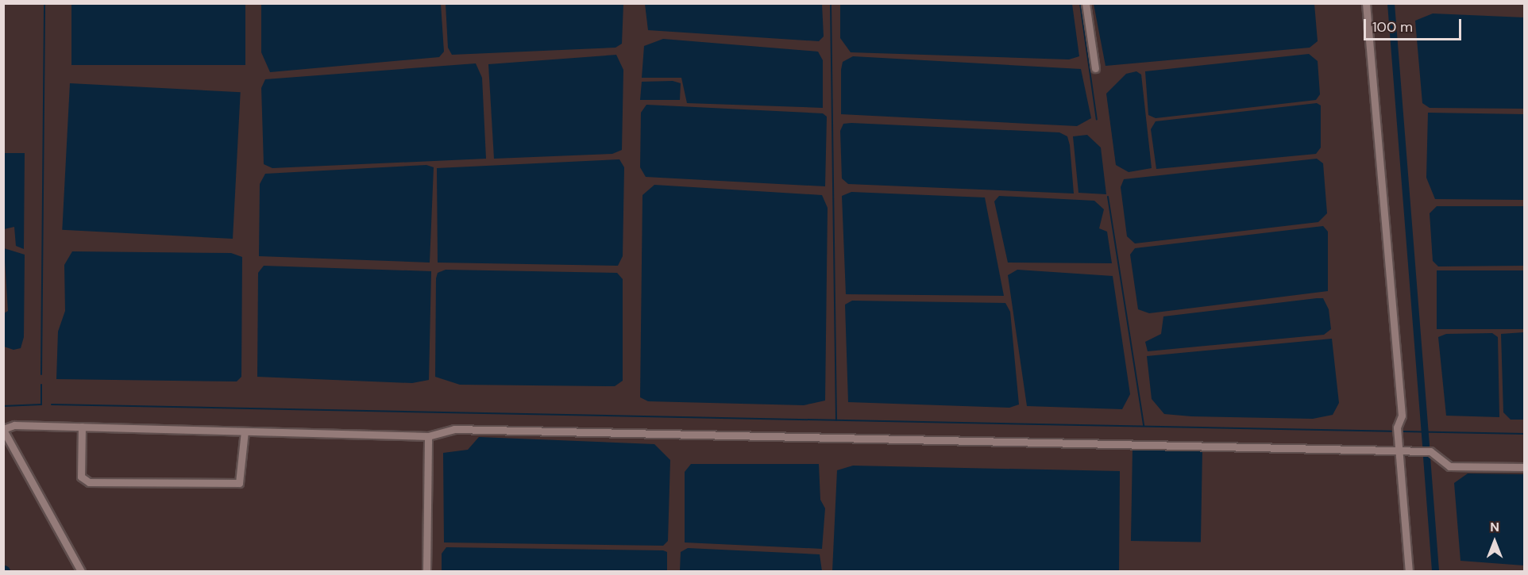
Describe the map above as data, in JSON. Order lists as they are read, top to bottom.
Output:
{
  "scale_bar": "100 m",
  "north": "top"
}
